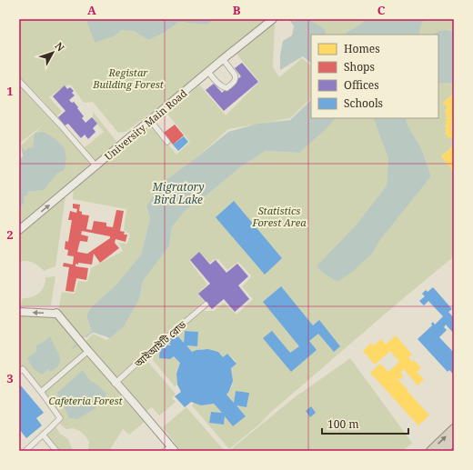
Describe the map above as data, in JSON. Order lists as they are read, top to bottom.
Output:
{
  "streets": {
    "street": ["University Main Road", "আইআইটি রোড"]
  },
  "water": ["Migratory Bird Lake"],
  "parks": ["Registar Building Forest", "Statistics Forest Area", "Cafeteria Forest"],
  "legend": [
    "Homes",
    "Shops",
    "Offices",
    "Schools"
  ],
  "scale_bar": "100 m",
  "north": "top right",
  "grid": {
    "columns": ["A", "B", "C"],
    "rows": ["1", "2", "3"]
  }
}
